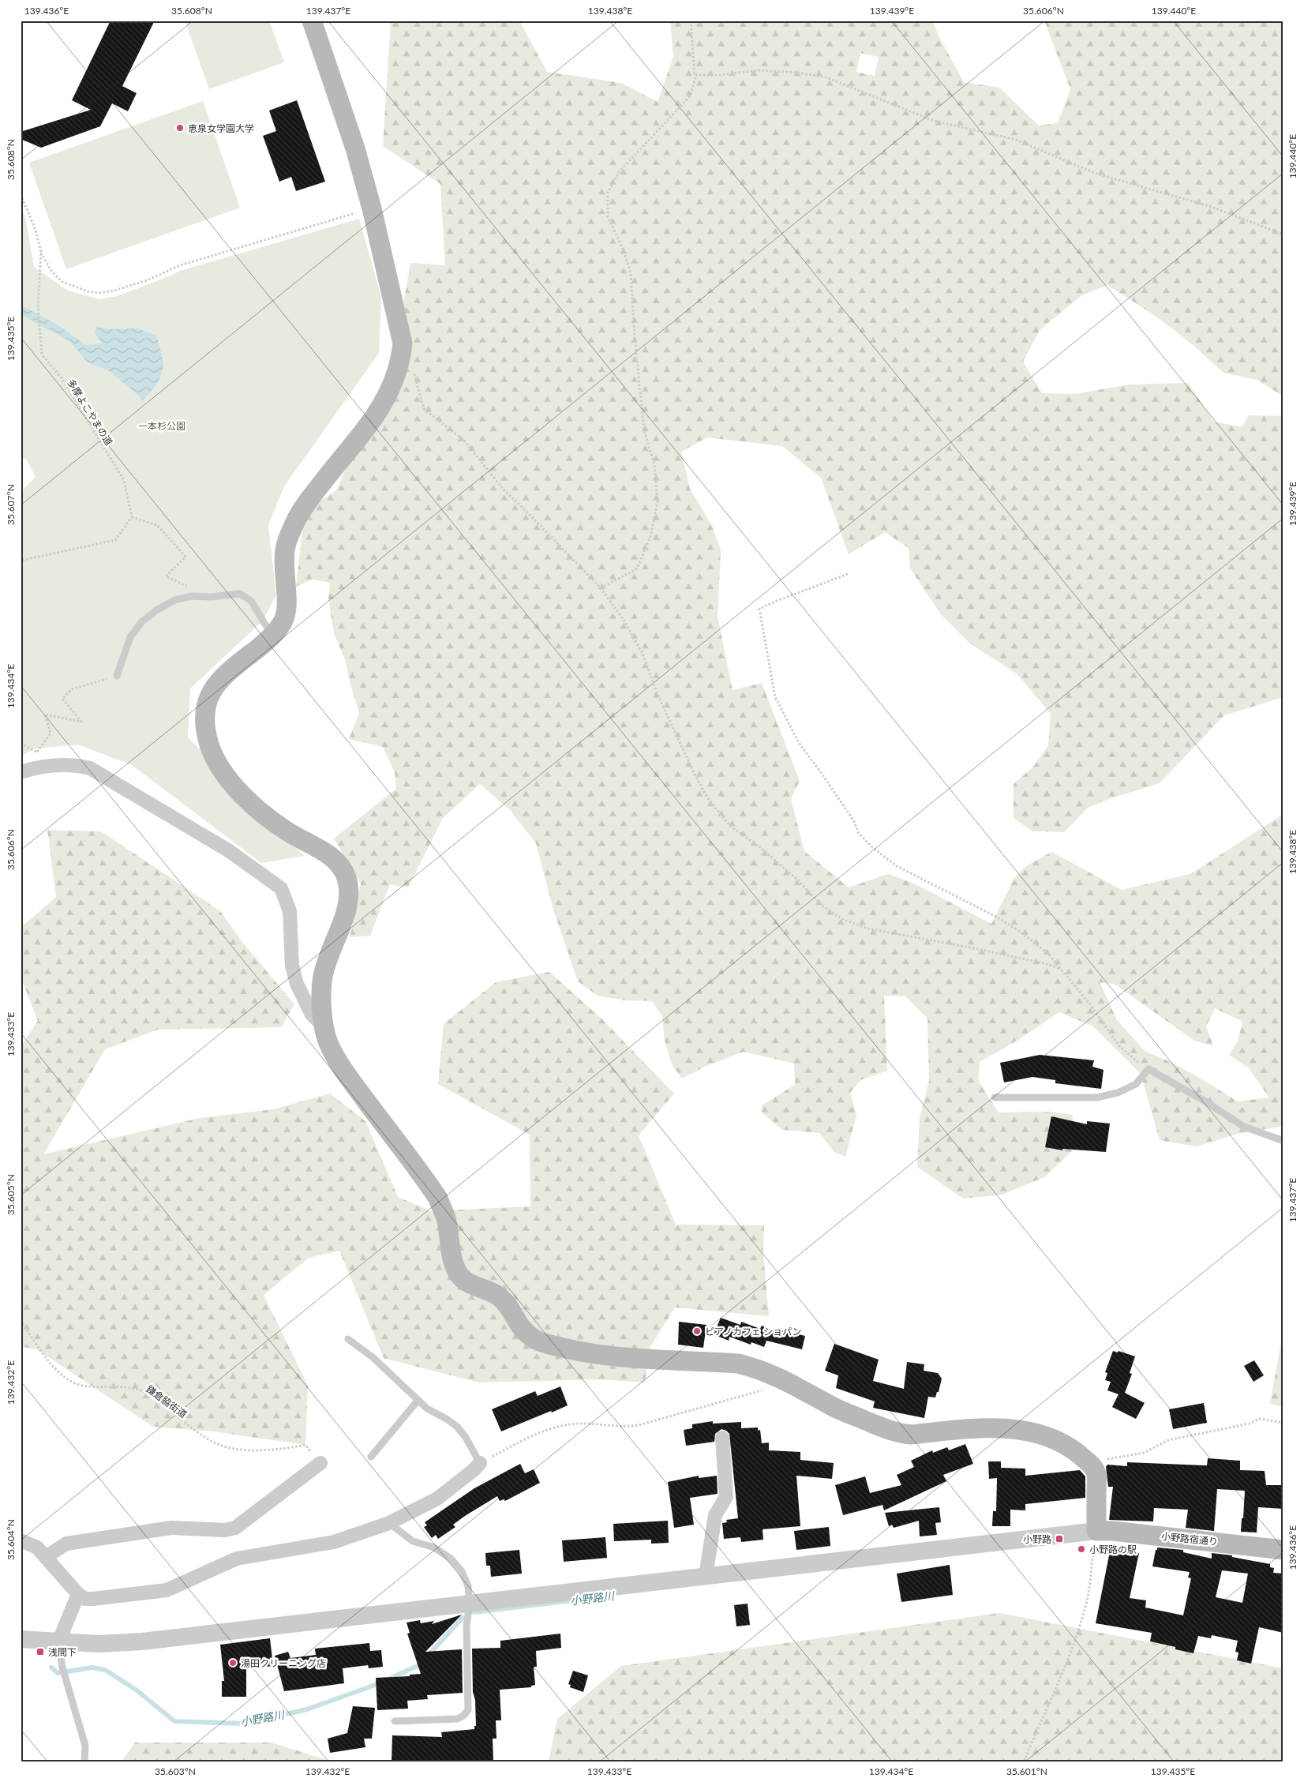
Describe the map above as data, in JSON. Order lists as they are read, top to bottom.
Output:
{
  "streets": {
    "main road": ["小野路宿通り"],
    "path": ["多摩よこやまの道", "鎌倉脇街道"]
  },
  "water": ["小野路川"],
  "parks": ["一本杉公園"],
  "places": {
    "other": [
      "恵泉女学園大学",
      "ピアノカフェ ショパン",
      "小野路の駅",
      "湯田クリーニング店"
    ],
    "transit": ["小野路", "浅間下"]
  },
  "coordinates": [
    "139.436°E",
    "35.608°N",
    "139.437°E",
    "139.438°E",
    "139.439°E",
    "35.606°N",
    "139.440°E",
    "139.435°E",
    "35.607°N",
    "139.434°E",
    "139.433°E",
    "35.605°N",
    "139.432°E",
    "35.604°N",
    "35.603°N",
    "35.601°N"
  ]
}
